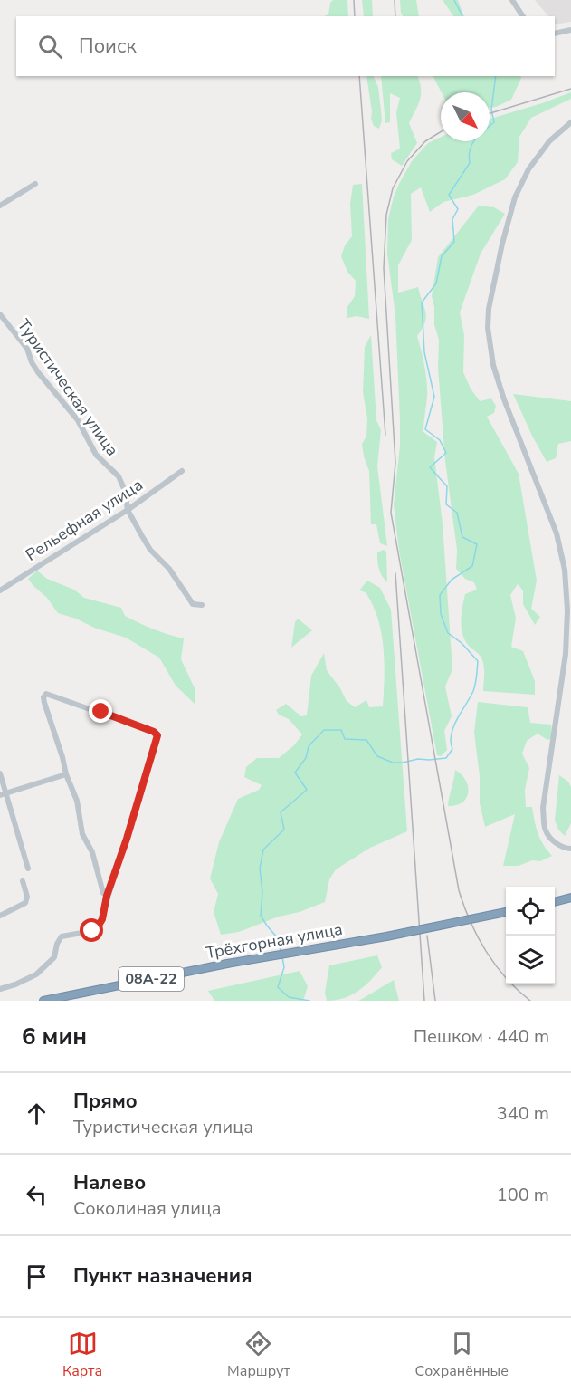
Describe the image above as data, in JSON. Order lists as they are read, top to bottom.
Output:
{
  "streets": {
    "highway": ["Трёхгорная улица", "08А-22"],
    "street": ["Туристическая улица", "Рельефная улица"]
  },
  "crossings": [
    ["Туристическая улица", "Рельефная улица"]
  ],
  "north": "bottom right",
  "page": {
    "search": "Поиск",
    "heading": ["6 мин", "Пешком · 440 m"],
    "list": [
      ["Прямо", "Туристическая улица", "340 m"],
      ["Налево", "Соколиная улица", "100 m"],
      "Пункт назначения"
    ],
    "nav": ["Карта", "Маршрут", "Сохранённые"]
  }
}
